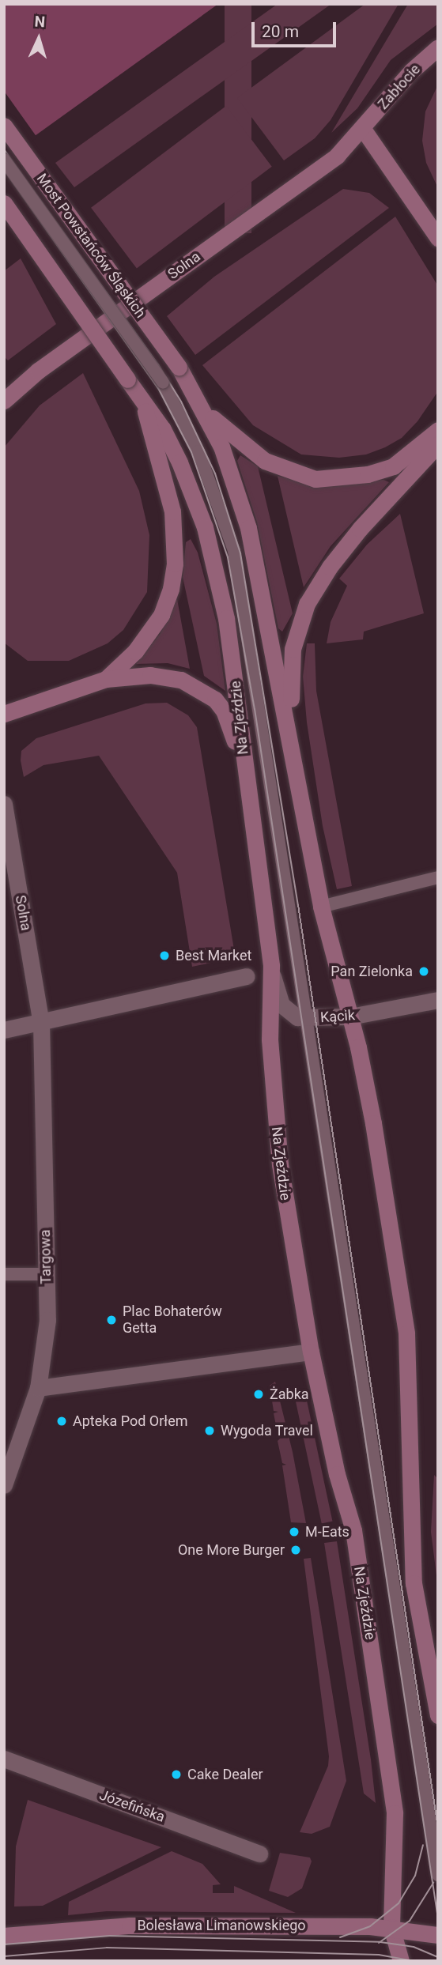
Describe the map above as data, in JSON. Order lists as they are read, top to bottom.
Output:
{
  "streets": {
    "street": [
      "Zabłocie",
      "Most Powstańców Śląskich",
      "Solna",
      "Na Zjeździe",
      "Kącik",
      "Targowa",
      "Józefińska",
      "Bolesława Limanowskiego"
    ]
  },
  "crossings": [
    ["Zabłocie", "Solna"],
    ["Solna", "Targowa"],
    ["Na Zjeździe", "Kącik"],
    ["Na Zjeździe", "Bolesława Limanowskiego"]
  ],
  "places": [
    "Best Market",
    "Pan Zielonka",
    "Plac Bohaterów Getta",
    "Żabka",
    "Apteka Pod Orłem",
    "Wygoda Travel",
    "M-Eats",
    "One More Burger",
    "Cake Dealer"
  ],
  "scale_bar": "20 m",
  "north": "top"
}
